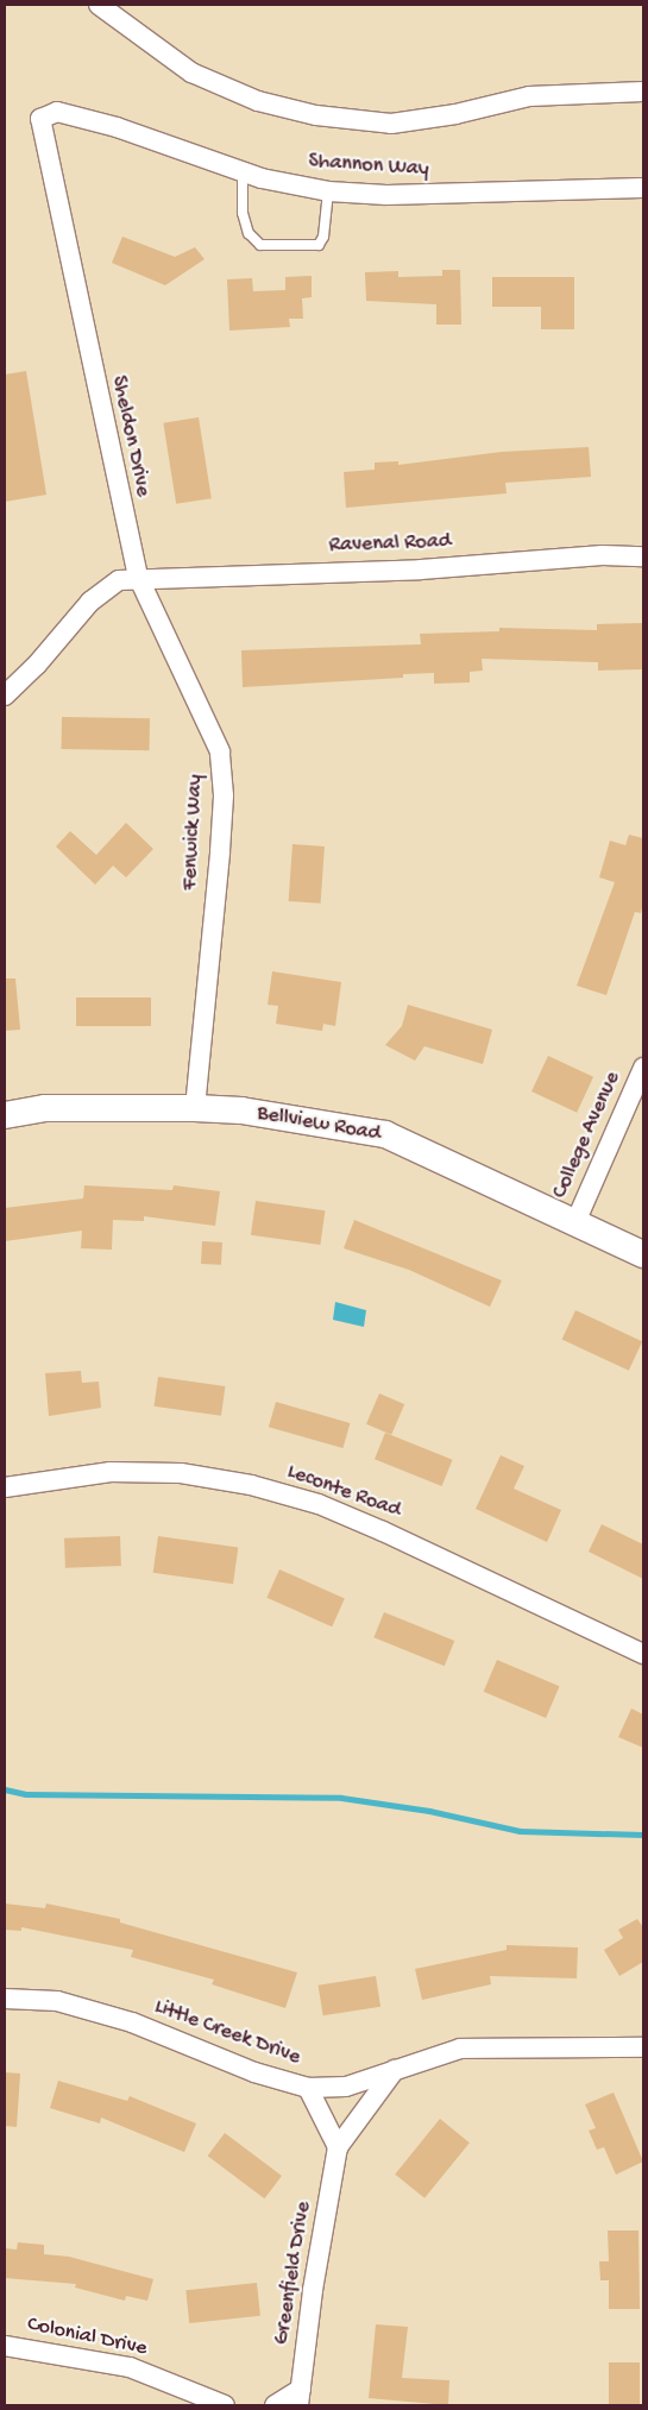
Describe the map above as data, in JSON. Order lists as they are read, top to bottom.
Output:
{
  "streets": {
    "street": [
      "Shannon Way",
      "Sheldon Drive",
      "Ravenal Road",
      "Fenwick Way",
      "Bellview Road",
      "College Avenue",
      "Leconte Road",
      "Little Creek Drive",
      "Greenfield Drive",
      "Colonial Drive"
    ]
  },
  "crossings": [
    ["Shannon Way", "Sheldon Drive"],
    ["Sheldon Drive", "Ravenal Road"],
    ["Sheldon Drive", "Fenwick Way"],
    ["Ravenal Road", "Fenwick Way"],
    ["Fenwick Way", "Bellview Road"],
    ["Bellview Road", "College Avenue"],
    ["Little Creek Drive", "Greenfield Drive"]
  ]
}
